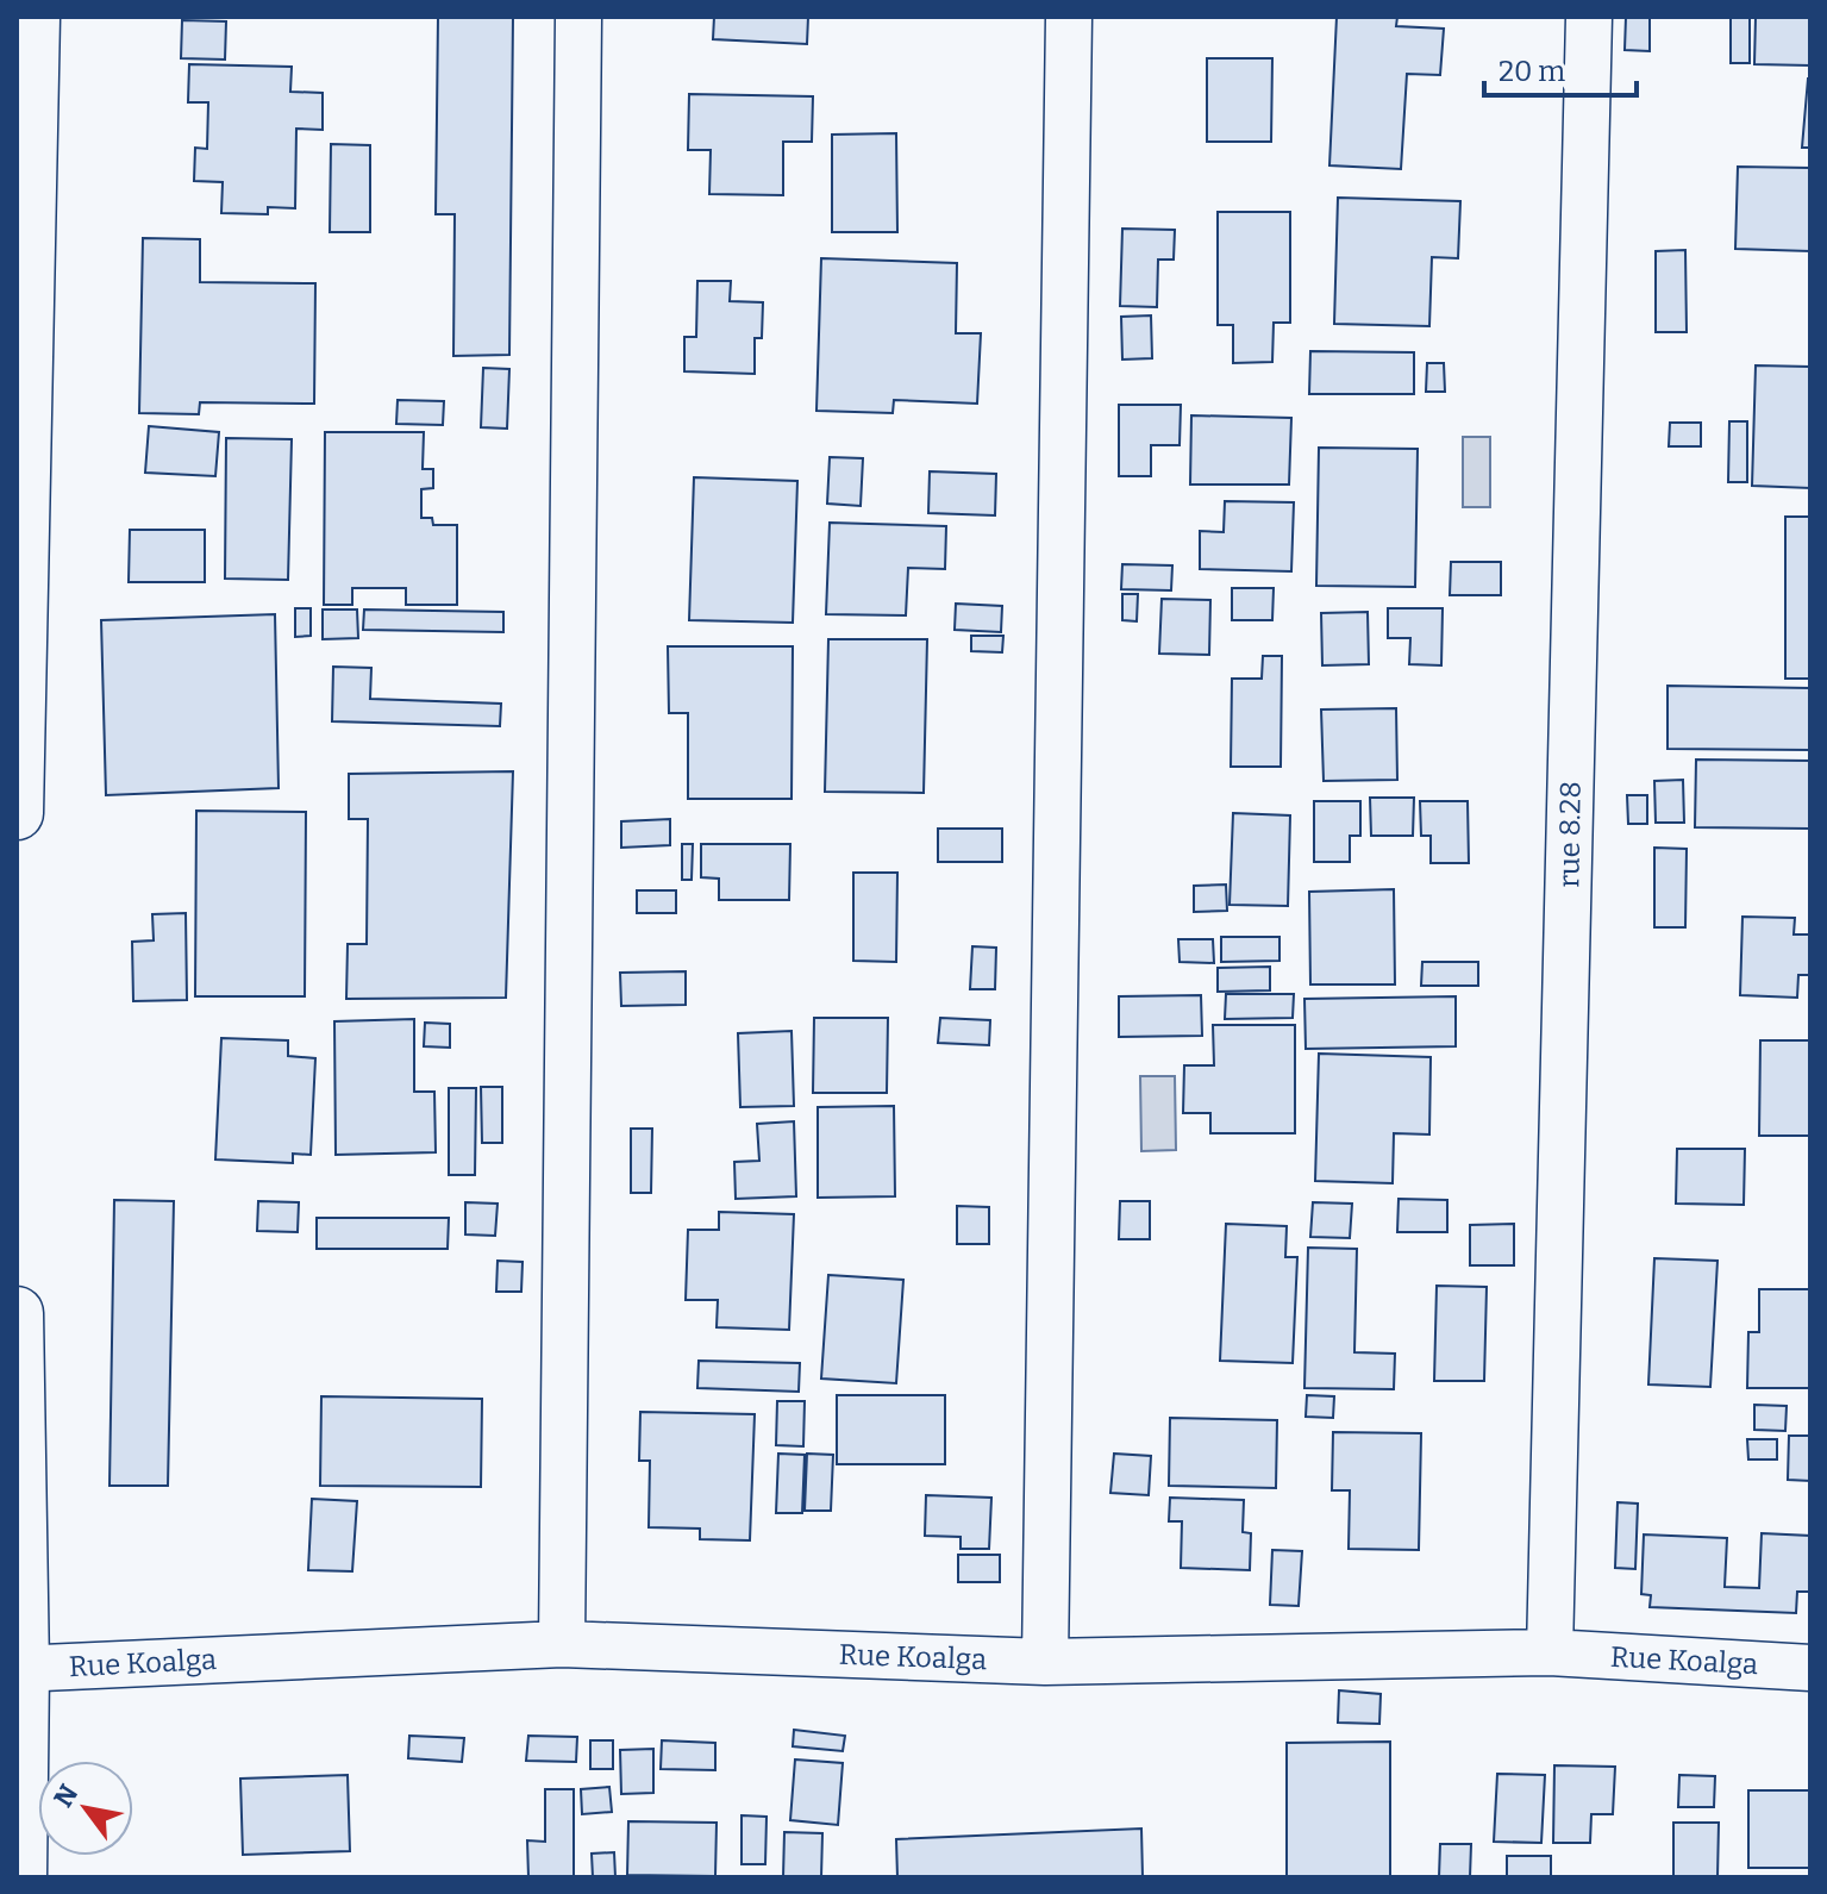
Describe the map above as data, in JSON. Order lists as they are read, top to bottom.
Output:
{
  "streets": {
    "street": ["rue 8.28", "Rue Koalga"]
  },
  "crossings": [
    ["rue 8.28", "Rue Koalga"]
  ],
  "scale_bar": "20 m",
  "north": "top left"
}
